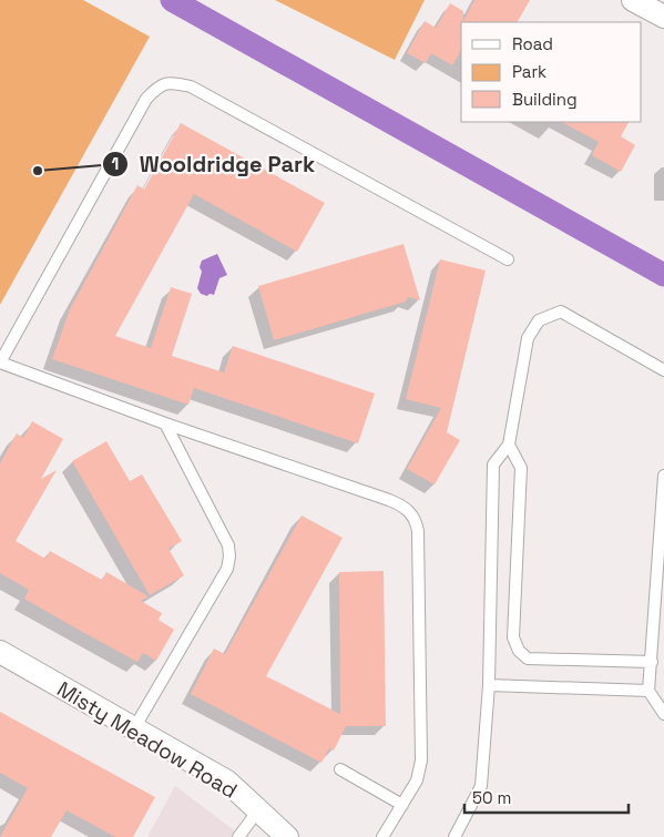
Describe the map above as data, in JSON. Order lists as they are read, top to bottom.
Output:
{
  "streets": {
    "street": ["Misty Meadow Road"]
  },
  "places": ["Wooldridge Park"],
  "legend": ["Road", "Park", "Building"],
  "scale_bar": "50 m"
}
